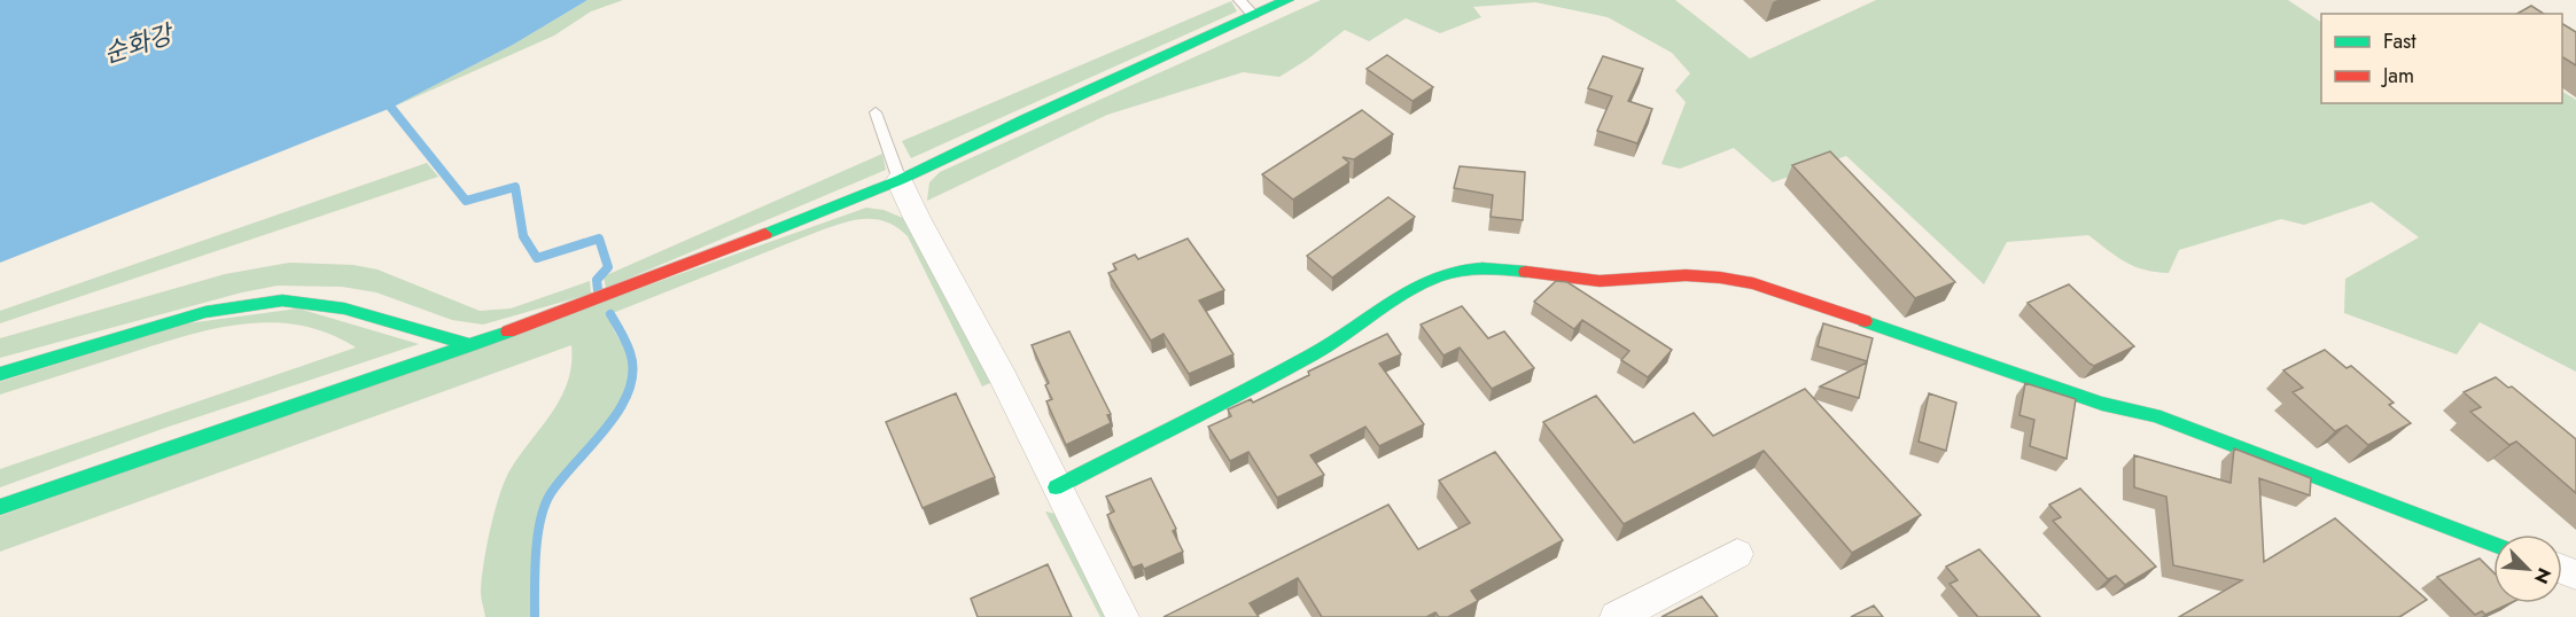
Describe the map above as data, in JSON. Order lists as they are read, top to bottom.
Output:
{
  "water": ["순화강"],
  "legend": ["Fast", "Jam"],
  "north": "bottom right"
}
